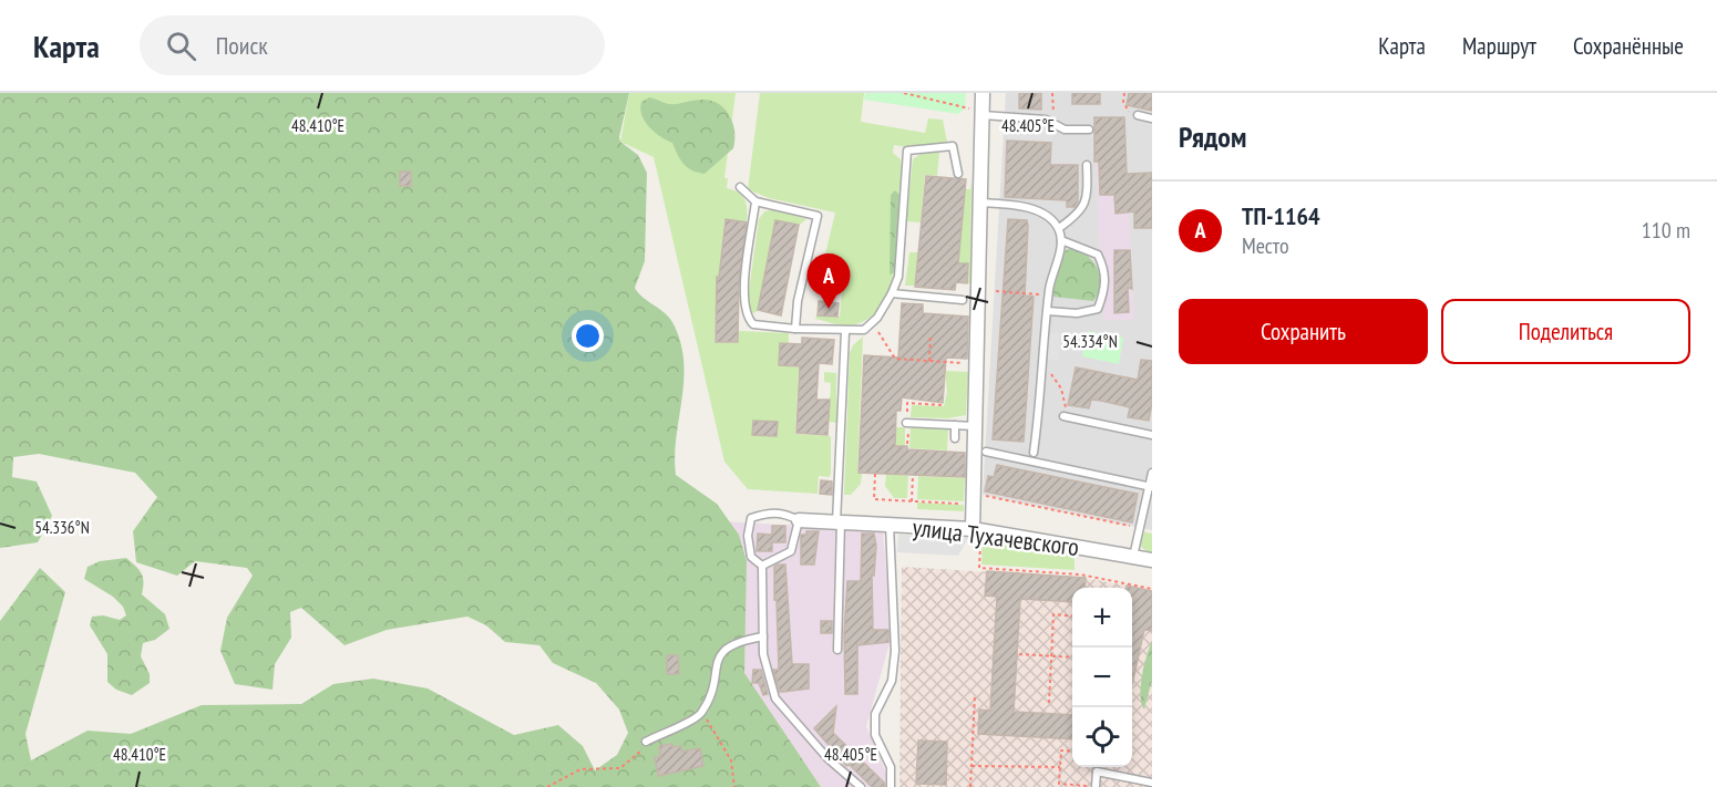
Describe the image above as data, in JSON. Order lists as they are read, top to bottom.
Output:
{
  "streets": {
    "street": ["улица Тухачевского"]
  },
  "page": {
    "header": "Карта",
    "search": "Поиск",
    "nav": ["Карта", "Маршрут", "Сохранённые"],
    "heading": "Рядом",
    "list": [
      {
        "mark": "A",
        "name": "ТП-1164",
        "note": "Место",
        "value": "110 m"
      }
    ],
    "pins": "A",
    "buttons": ["Сохранить", "Поделиться"],
    "map_buttons": ["+", "−"]
  },
  "coordinates": [
    "48.410°E",
    "48.405°E",
    "54.334°N",
    "54.336°N"
  ]
}
